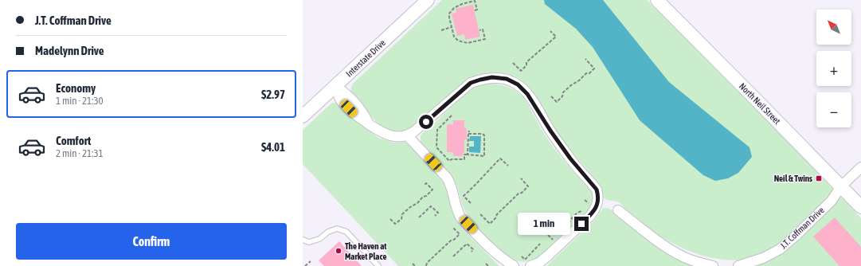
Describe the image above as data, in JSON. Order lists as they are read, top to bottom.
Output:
{
  "streets": {
    "main road": ["Interstate Drive", "North Neil Street"],
    "street": ["J.T. Coffman Drive"]
  },
  "crossings": [
    ["North Neil Street", "J.T. Coffman Drive"]
  ],
  "places": {
    "transit": ["Neil & Twins"],
    "other": ["The Haven at Market Place"]
  },
  "north": "top left",
  "page": {
    "banner": ["J.T. Coffman Drive", "Madelynn Drive"],
    "map_buttons": ["+", "−"],
    "list": [
      {
        "name": "Economy",
        "note": "1 min · 21:30",
        "value": "$2.97"
      },
      {
        "name": "Comfort",
        "note": "2 min · 21:31",
        "value": "$4.01"
      }
    ],
    "bubble": "1 min",
    "buttons": "Confirm"
  }
}
